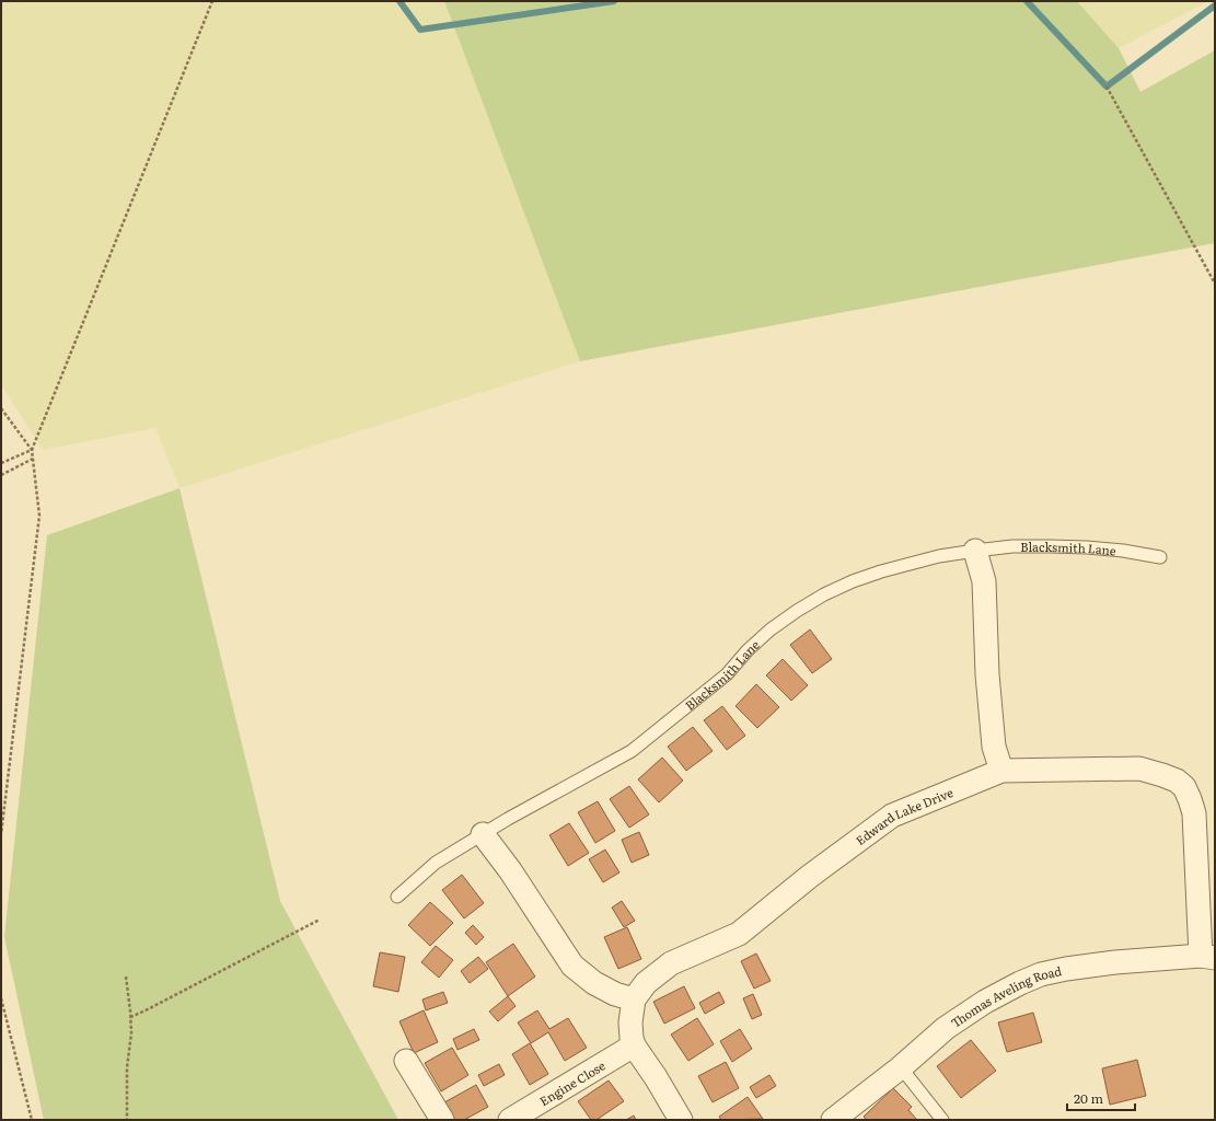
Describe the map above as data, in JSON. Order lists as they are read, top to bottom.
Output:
{
  "streets": {
    "street": ["Edward Lake Drive", "Thomas Aveling Road", "Engine Close"],
    "lane": ["Blacksmith Lane"]
  },
  "crossings": [
    ["Edward Lake Drive", "Thomas Aveling Road"],
    ["Edward Lake Drive", "Engine Close"]
  ],
  "scale_bar": "20 m"
}
